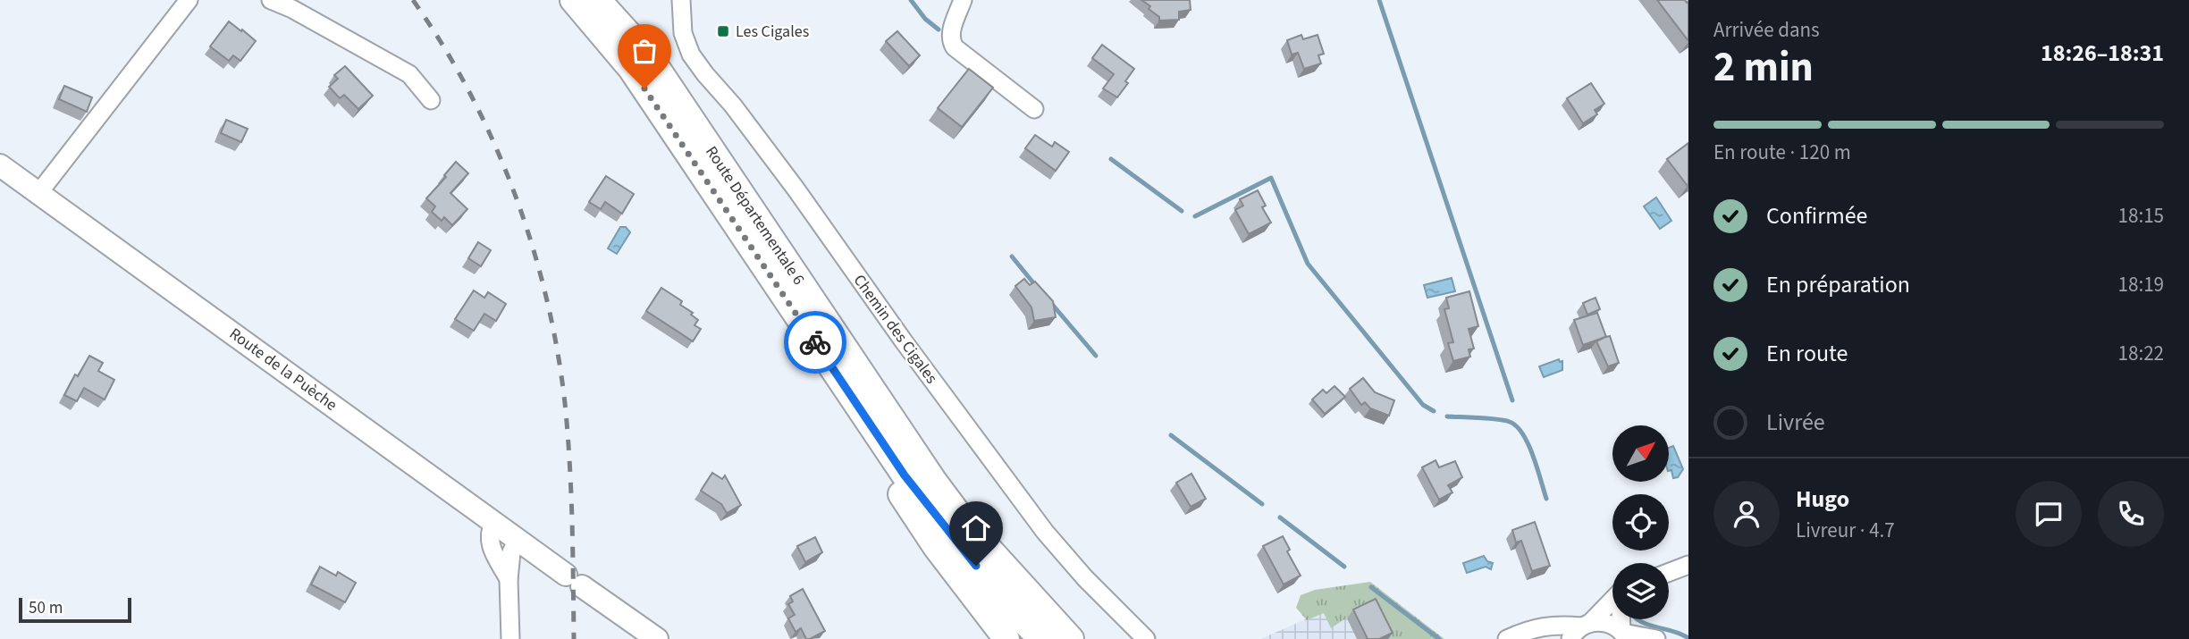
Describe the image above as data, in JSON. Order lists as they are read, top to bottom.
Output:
{
  "streets": {
    "highway": ["Route Départementale 6"],
    "main road": ["Route de la Puèche"],
    "street": ["Chemin des Cigales"]
  },
  "places": {
    "transit": ["Les Cigales"]
  },
  "scale_bar": "50 m",
  "north": "top right",
  "page": {
    "heading": ["2 min", "Arrivée dans", "18:26–18:31"],
    "panel": ["Hugo", "Livreur · 4.7"],
    "bar": "En route · 120 m",
    "list": [
      ["Confirmée", "18:15"],
      ["En préparation", "18:19"],
      ["En route", "18:22"],
      "Livrée"
    ],
    "scale": "50 m"
  }
}
